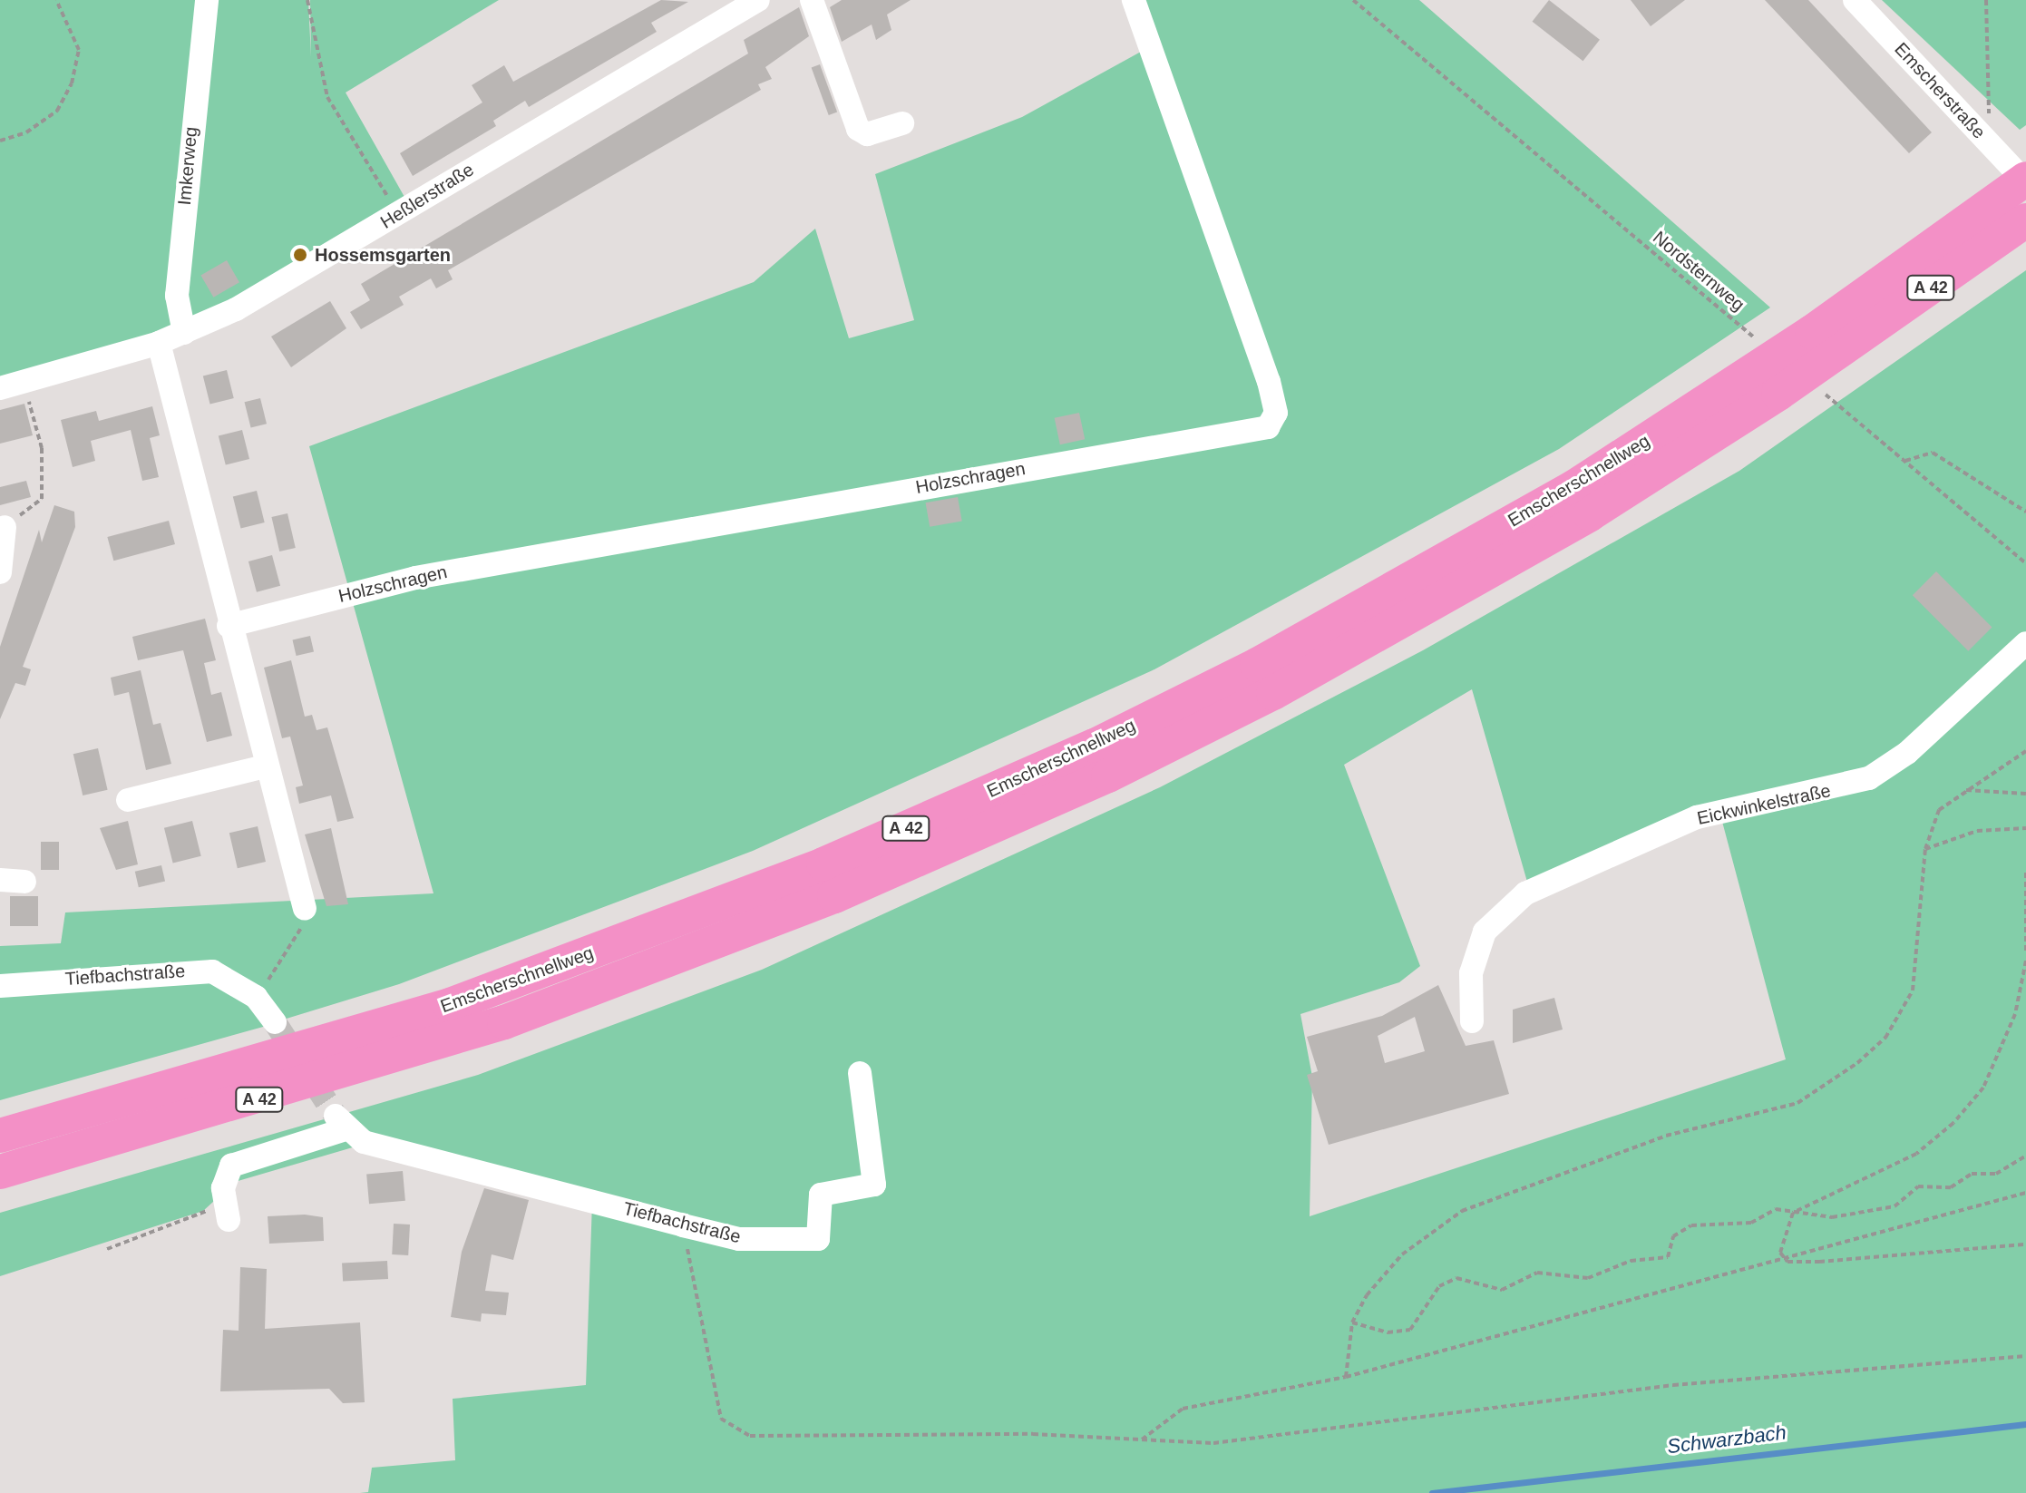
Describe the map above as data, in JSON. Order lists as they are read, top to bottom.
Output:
{
  "streets": {
    "highway": ["A 42", "Emscherschnellweg"],
    "street": [
      "Emscherstraße",
      "Imkerweg",
      "Heßlerstraße",
      "Holzschragen",
      "Eickwinkelstraße",
      "Tiefbachstraße"
    ],
    "path": ["Nordsternweg"]
  },
  "crossings": [
    ["Emscherstraße", "Emscherschnellweg"],
    ["Imkerweg", "Heßlerstraße"],
    ["Nordsternweg", "Emscherschnellweg"]
  ],
  "water": ["Schwarzbach"],
  "places": ["Hossemsgarten"]
}
